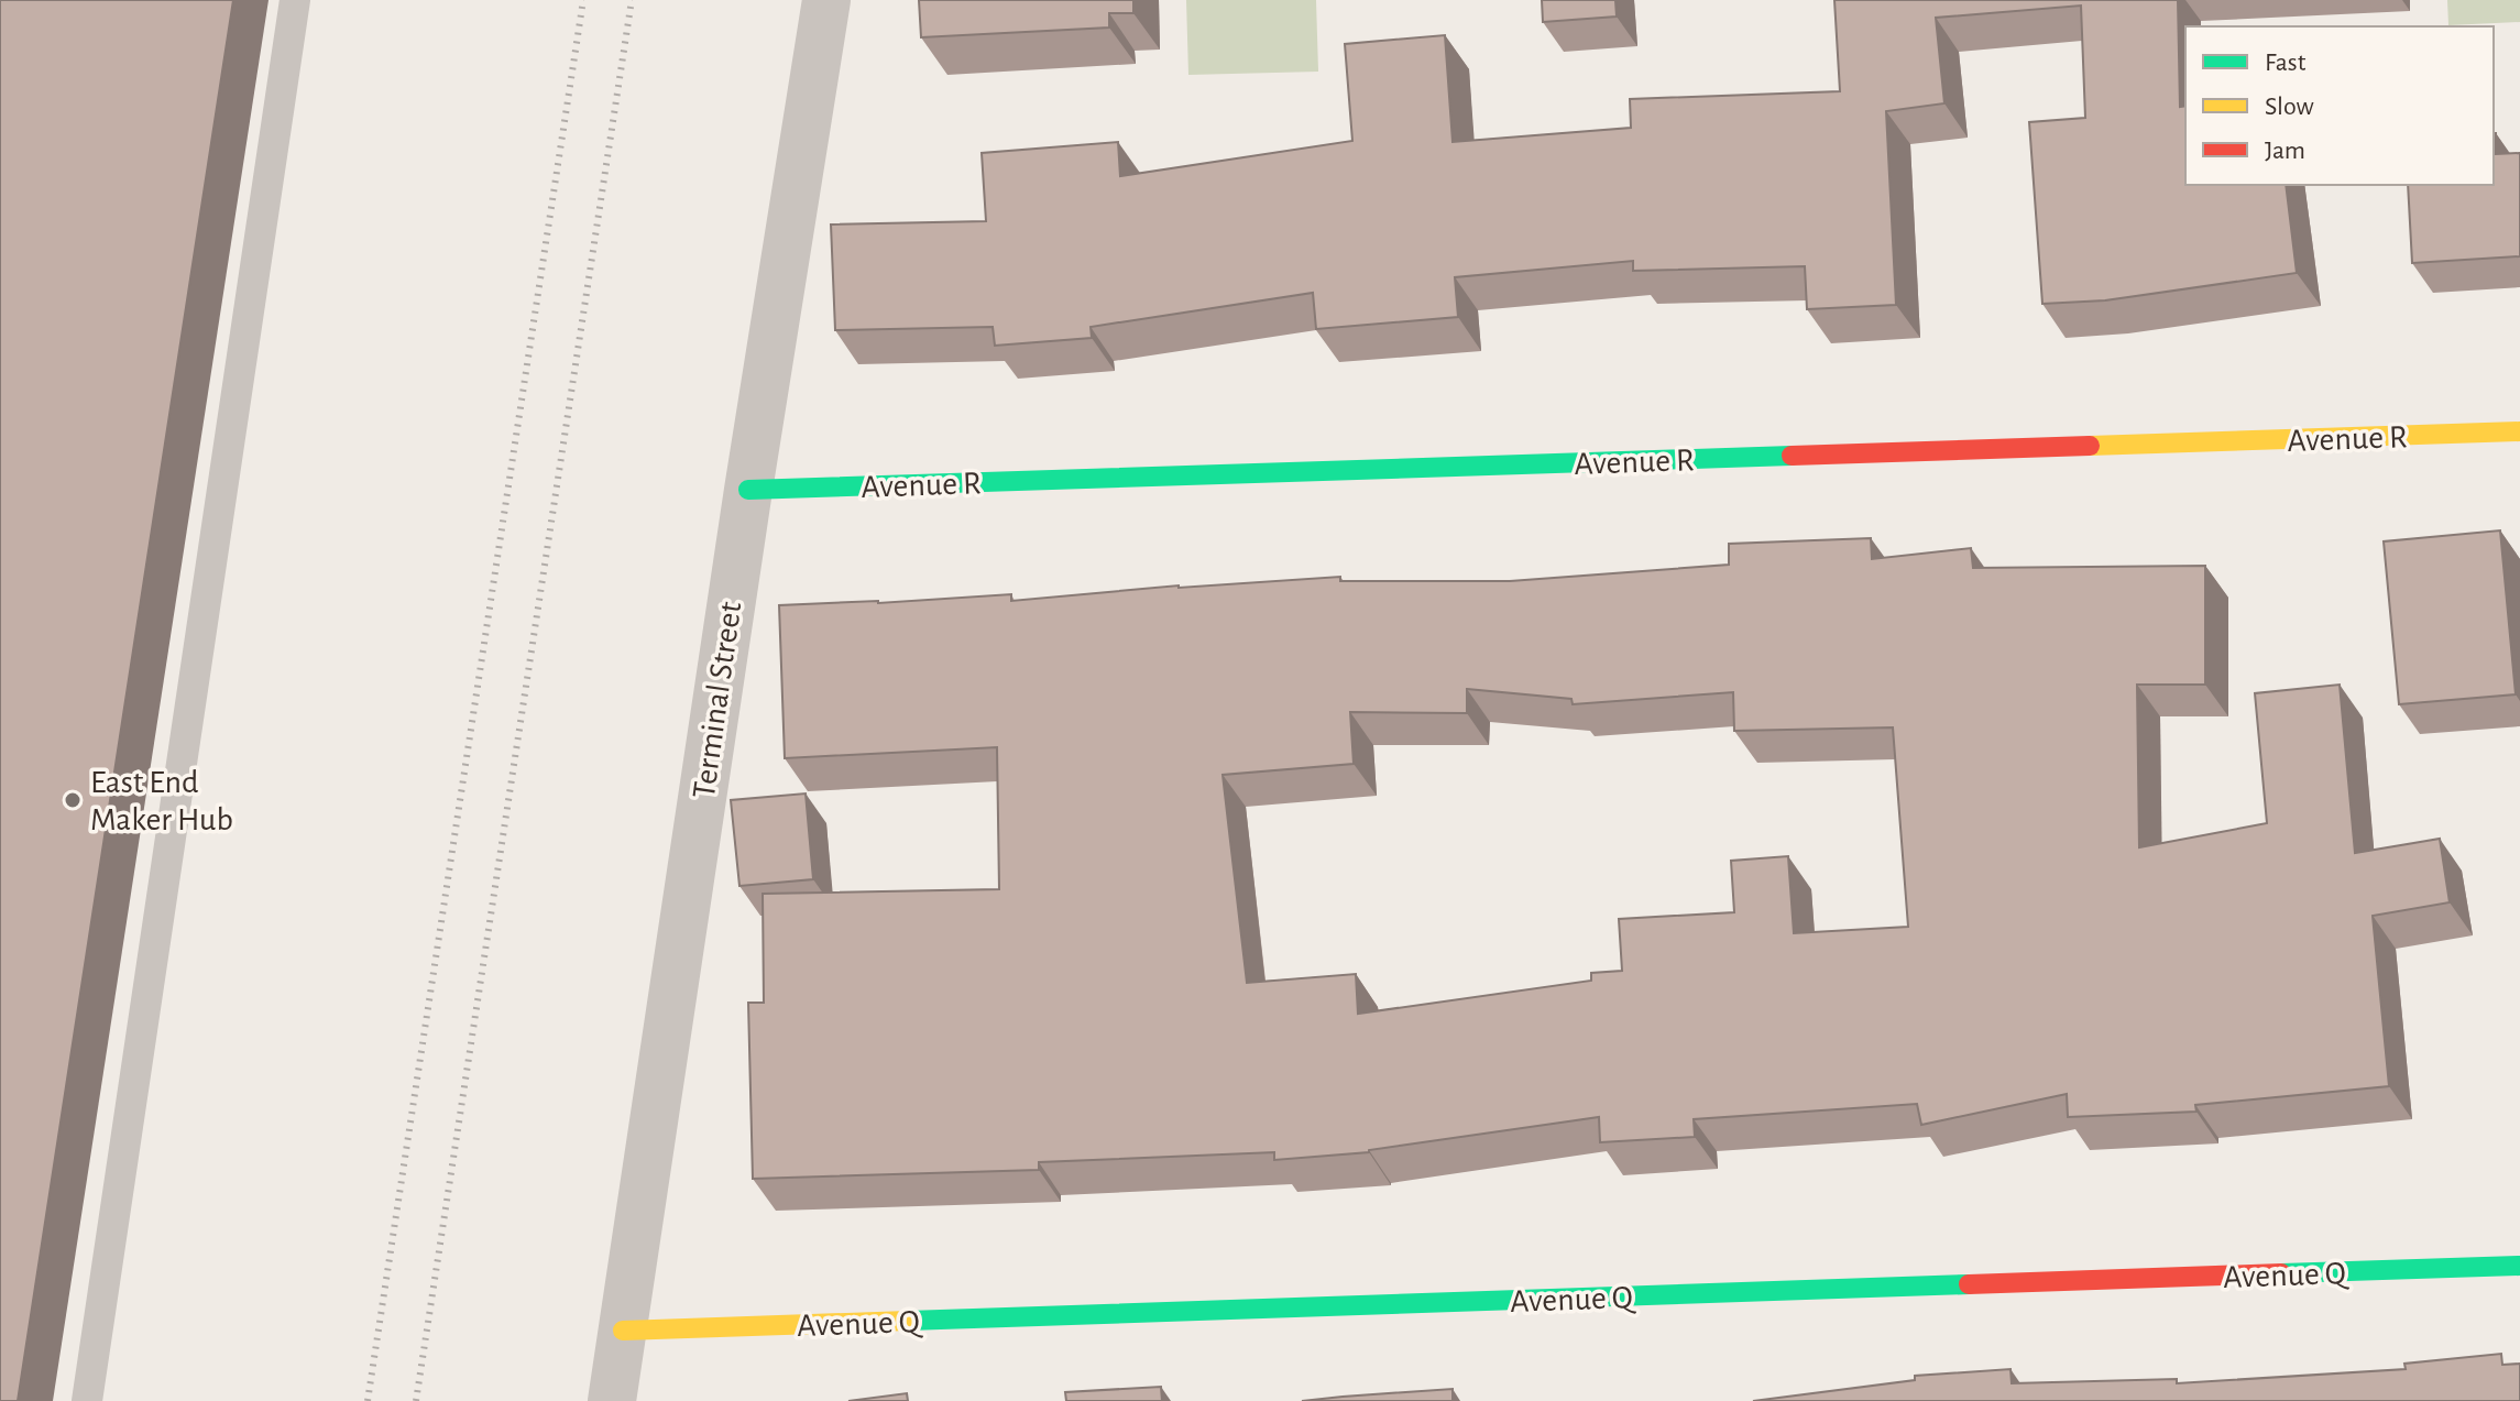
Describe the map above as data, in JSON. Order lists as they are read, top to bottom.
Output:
{
  "streets": {
    "street": ["Avenue R", "Terminal Street", "Avenue Q"]
  },
  "crossings": [
    ["Avenue R", "Terminal Street"],
    ["Terminal Street", "Avenue Q"]
  ],
  "places": ["East End Maker Hub"],
  "legend": ["Fast", "Slow", "Jam"]
}
